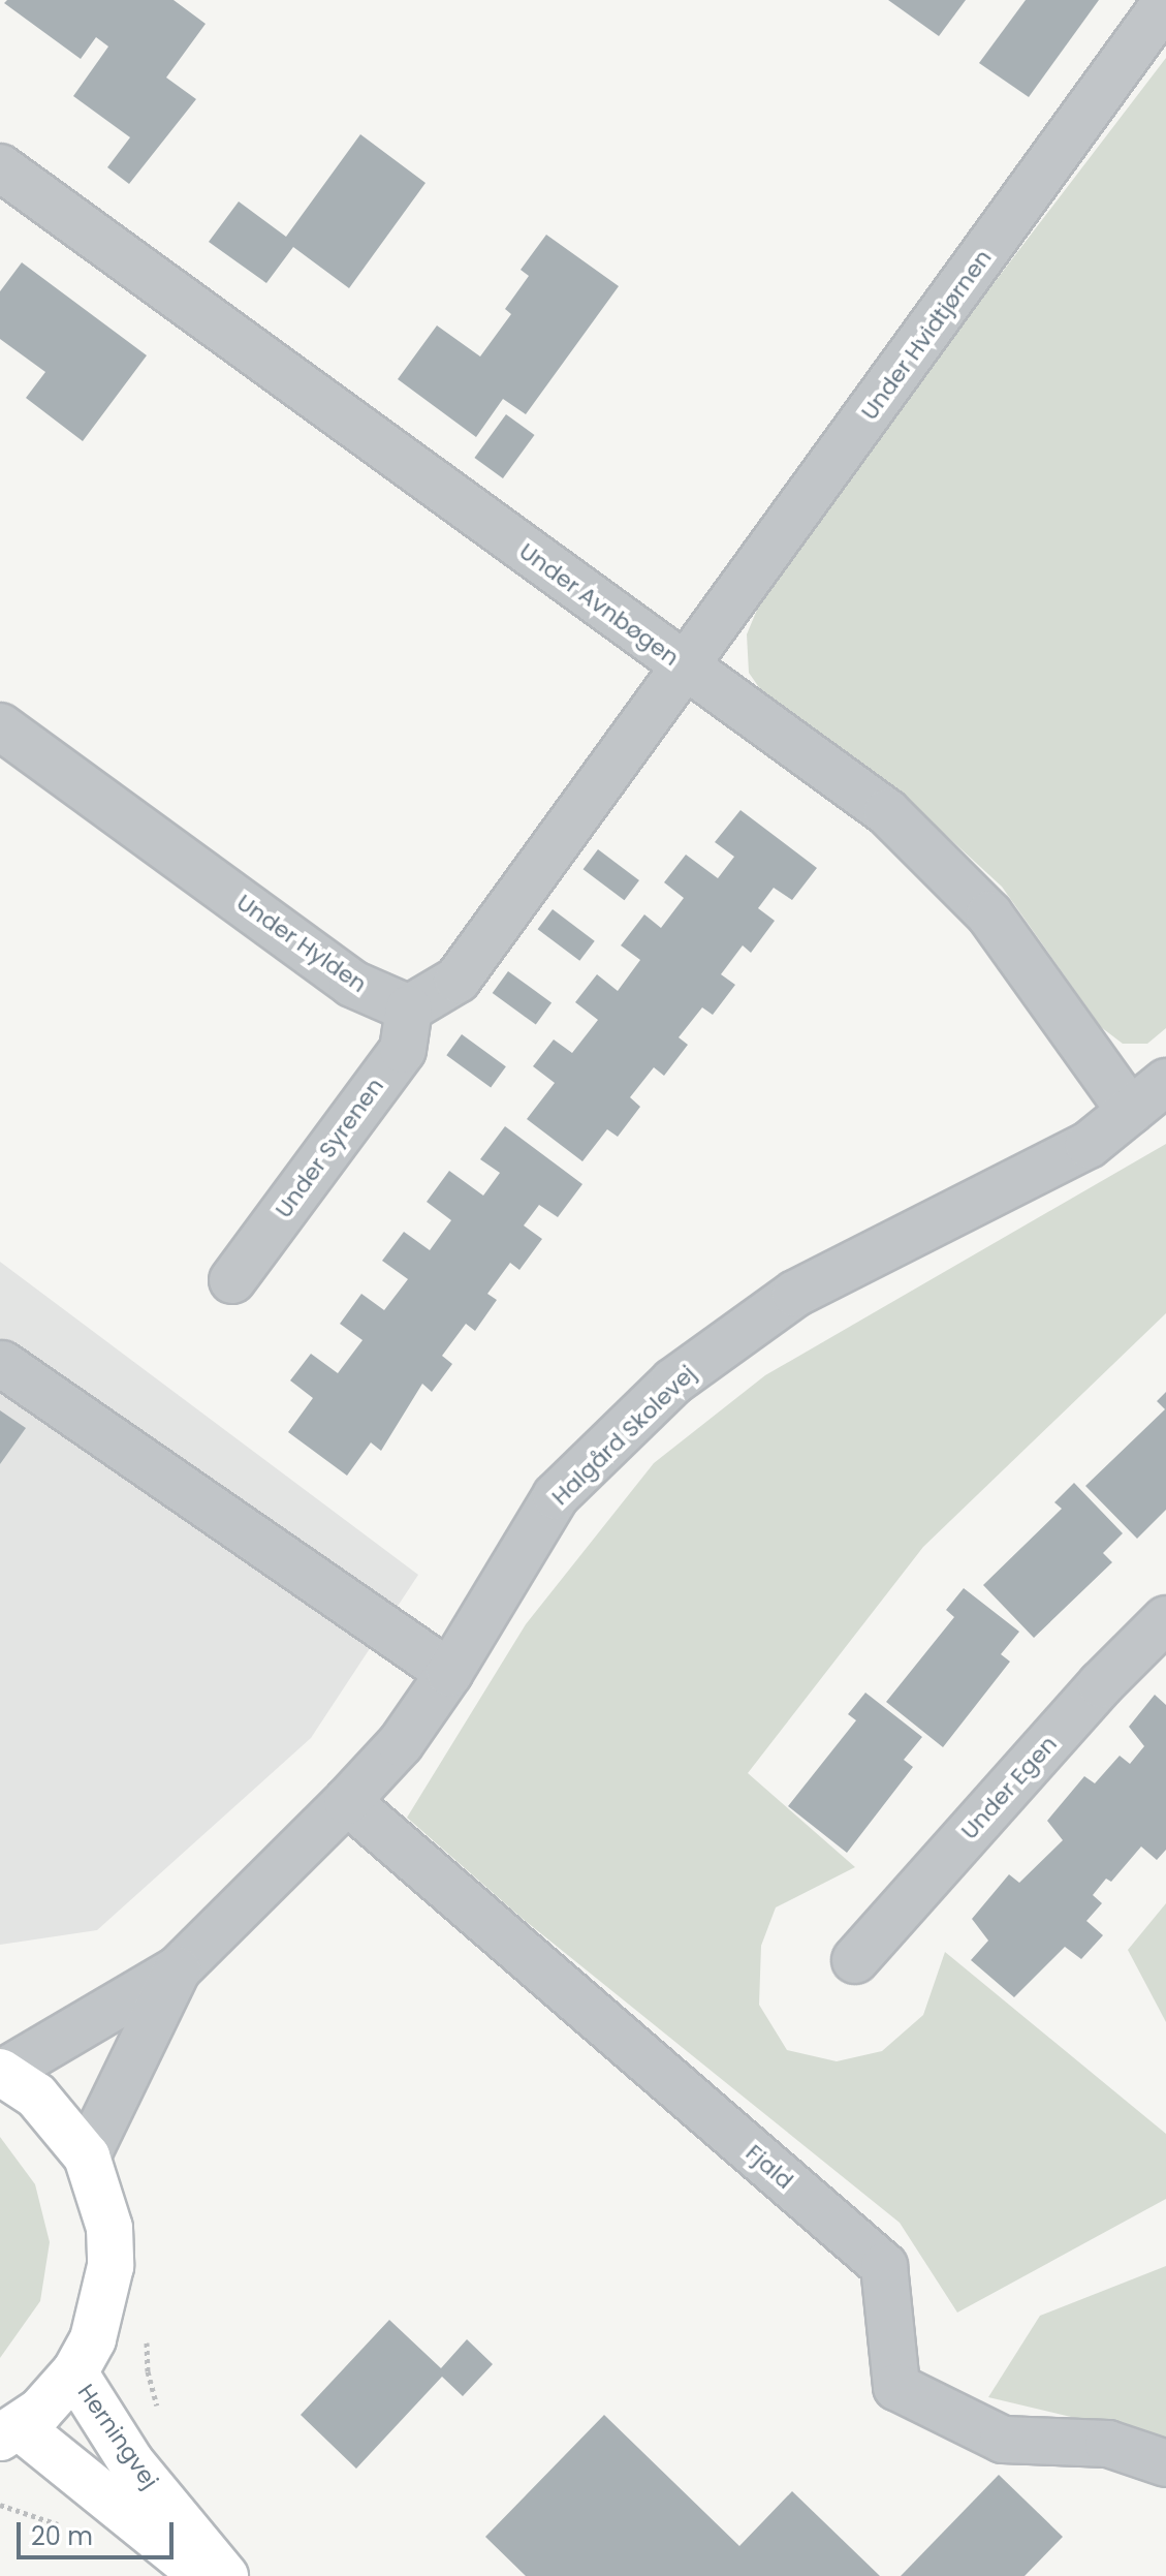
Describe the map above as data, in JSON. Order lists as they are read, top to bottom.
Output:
{
  "streets": {
    "main road": ["Herningvej"],
    "street": [
      "Under Hvidtjørnen",
      "Under Avnbøgen",
      "Under Hylden",
      "Under Syrenen",
      "Halgård Skolevej",
      "Under Egen",
      "Fjald"
    ]
  },
  "crossings": [
    ["Under Hvidtjørnen", "Under Avnbøgen"],
    ["Under Avnbøgen", "Halgård Skolevej"],
    ["Under Hylden", "Under Syrenen"],
    ["Halgård Skolevej", "Fjald"]
  ],
  "scale_bar": "20 m"
}
